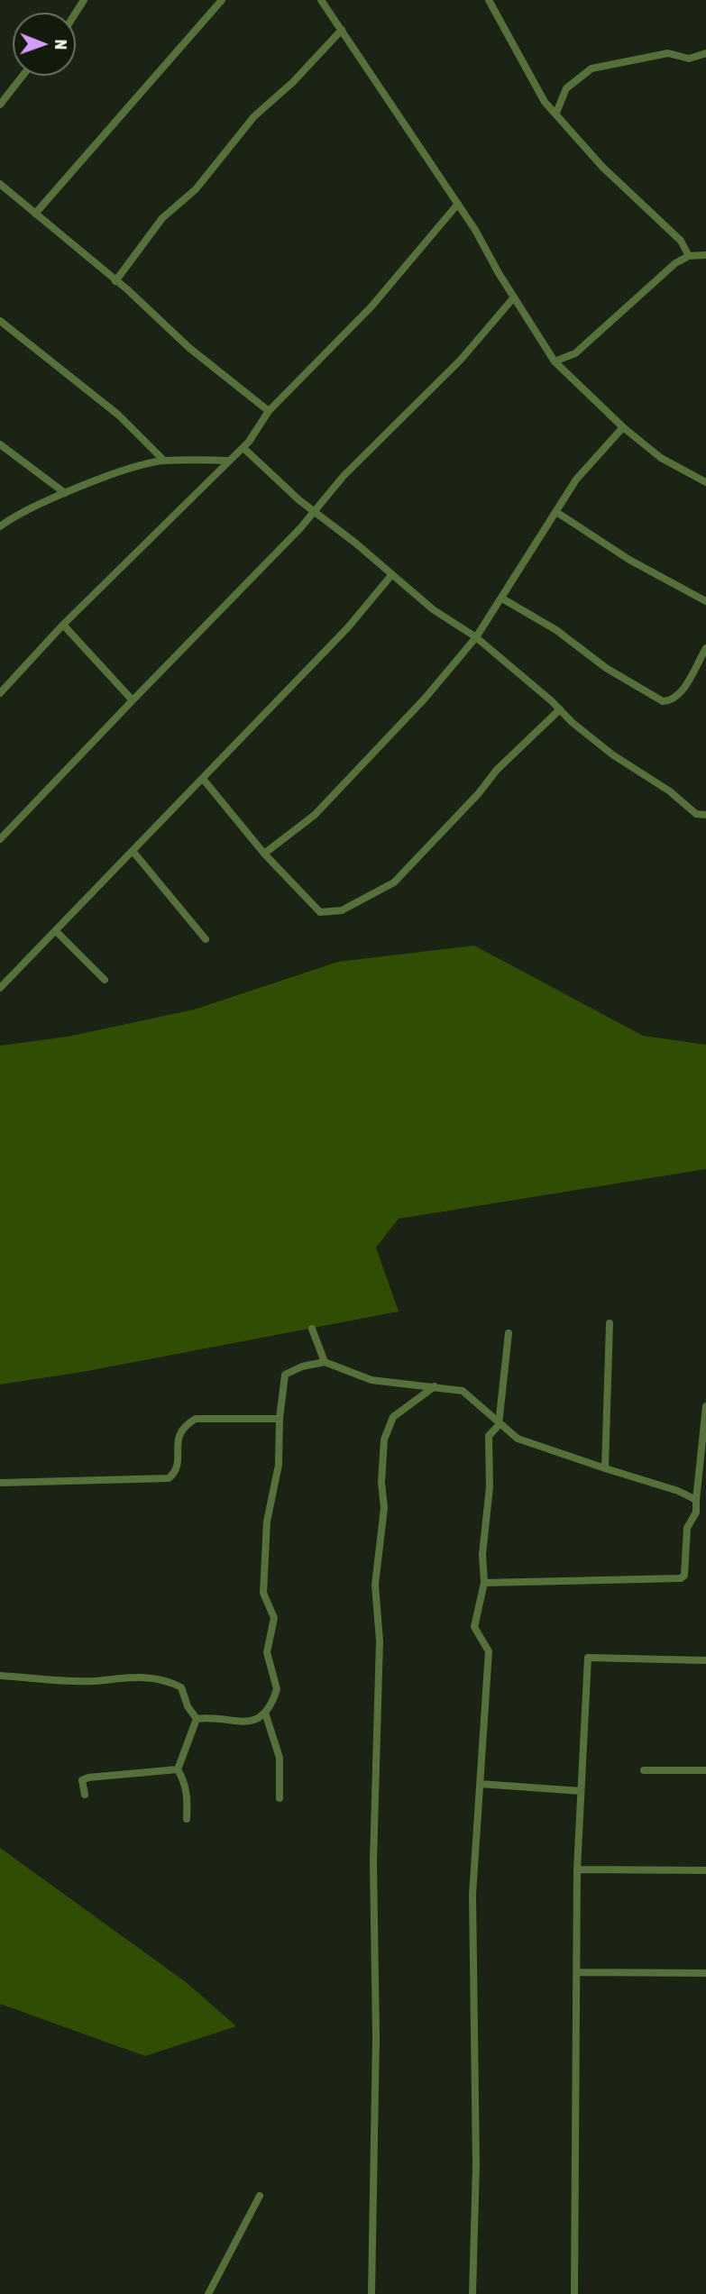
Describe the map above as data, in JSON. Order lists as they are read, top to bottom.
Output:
{
  "north": "right"
}
